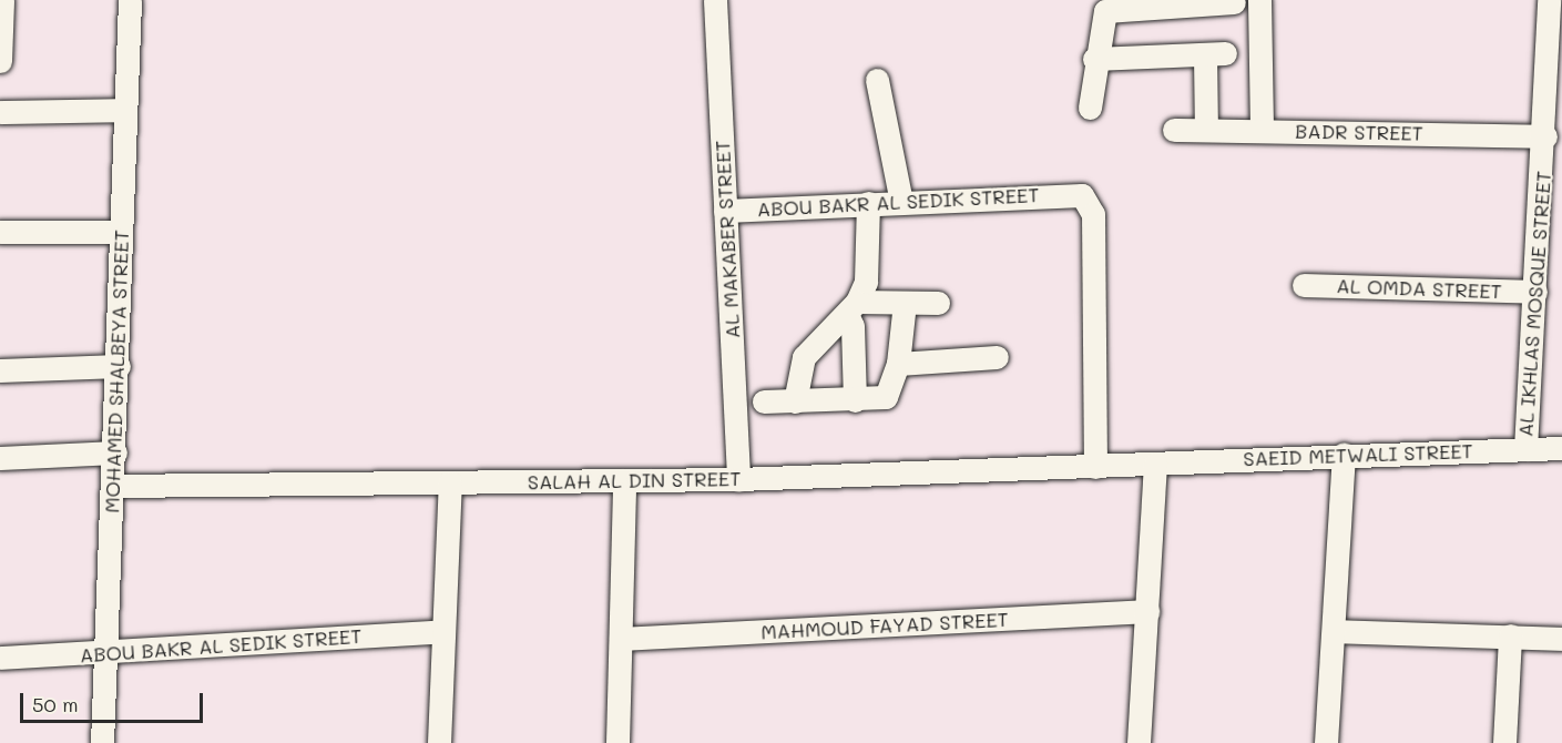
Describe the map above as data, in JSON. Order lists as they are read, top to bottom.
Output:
{
  "streets": {
    "street": [
      "BADR STREET",
      "ABOU BAKR AL SEDIK STREET",
      "AL MAKABER STREET",
      "AL OMDA STREET",
      "AL IKHLAS MOSQUE STREET",
      "MOHAMED SHALBEYA STREET",
      "SAEID METWALI STREET",
      "SALAH AL DIN STREET",
      "MAHMOUD FAYAD STREET"
    ]
  },
  "crossings": [
    ["BADR STREET", "AL IKHLAS MOSQUE STREET"],
    ["ABOU BAKR AL SEDIK STREET", "AL MAKABER STREET"],
    ["ABOU BAKR AL SEDIK STREET", "MOHAMED SHALBEYA STREET"],
    ["ABOU BAKR AL SEDIK STREET", "SALAH AL DIN STREET"],
    ["AL MAKABER STREET", "SALAH AL DIN STREET"],
    ["AL OMDA STREET", "AL IKHLAS MOSQUE STREET"],
    ["AL IKHLAS MOSQUE STREET", "SAEID METWALI STREET"],
    ["MOHAMED SHALBEYA STREET", "SALAH AL DIN STREET"],
    ["SAEID METWALI STREET", "SALAH AL DIN STREET"]
  ],
  "scale_bar": "50 m"
}
